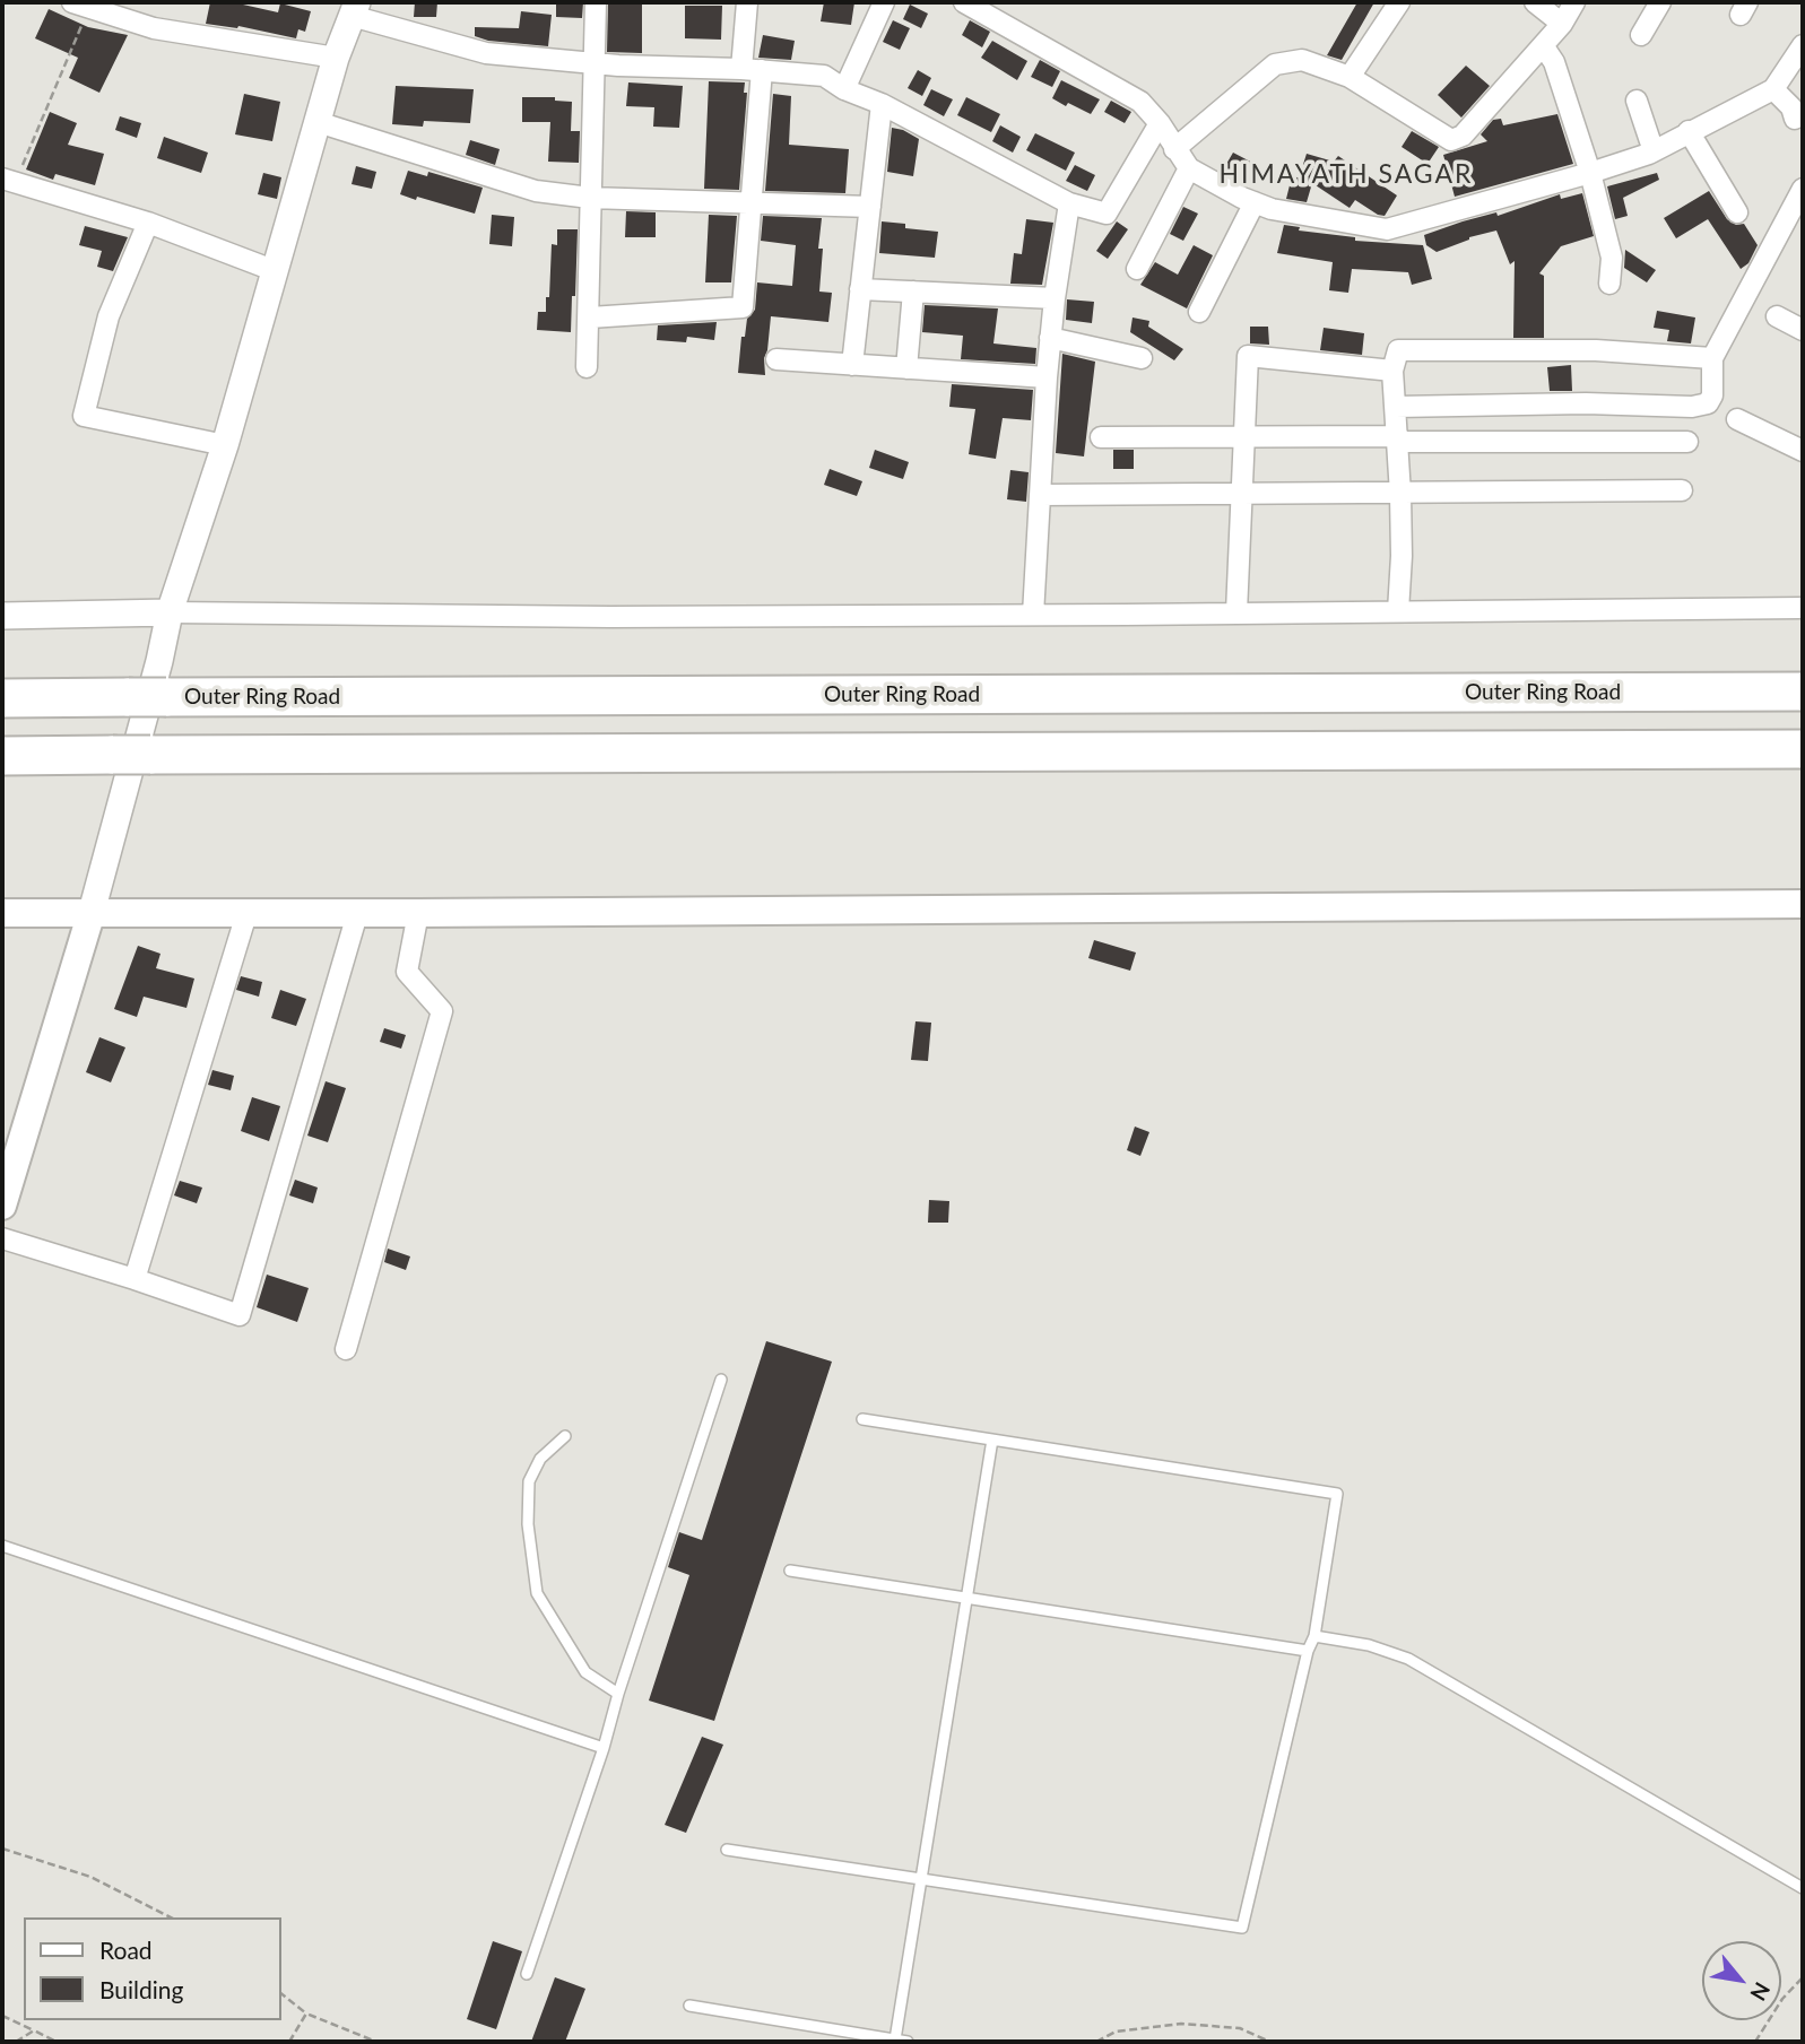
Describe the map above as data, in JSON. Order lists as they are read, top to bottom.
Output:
{
  "streets": {
    "highway": ["Outer Ring Road"]
  },
  "districts": ["HIMAYATH SAGAR"],
  "legend": ["Road", "Building"],
  "north": "bottom right"
}
